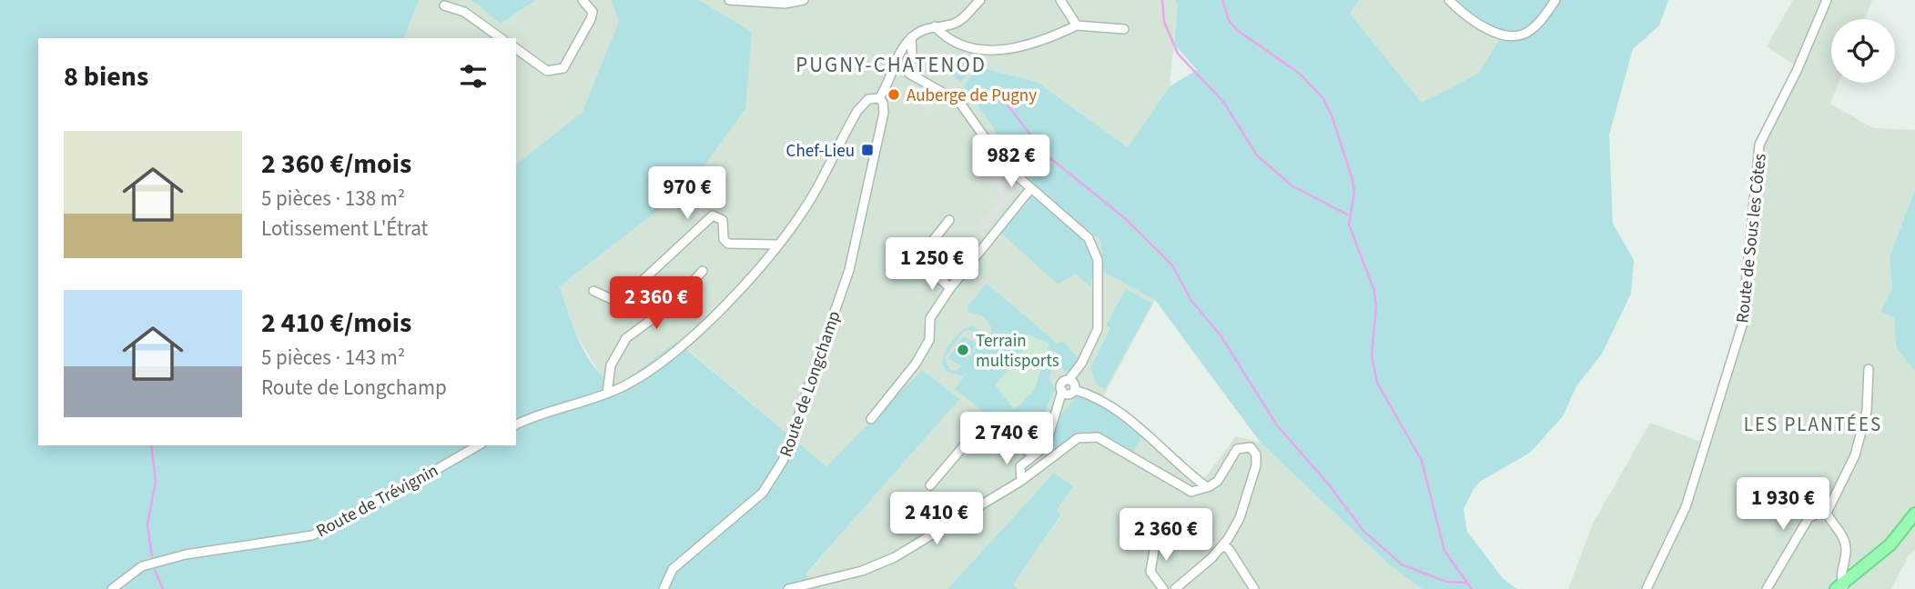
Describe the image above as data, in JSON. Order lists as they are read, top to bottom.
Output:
{
  "streets": {
    "street": ["Route de Sous les Côtes", "Route de Longchamp", "Route de Trévignin"]
  },
  "districts": ["PUGNY-CHATENOD", "LES PLANTÉES"],
  "places": {
    "other": ["Auberge de Pugny", "Terrain multisports"],
    "transit": ["Chef-Lieu"]
  },
  "page": {
    "heading": "8 biens",
    "list": [
      {
        "name": "2 360 €/mois",
        "note": "5 pièces · 138 m² · Lotissement L'Étrat"
      },
      {
        "name": "2 410 €/mois",
        "note": "5 pièces · 143 m² · Route de Longchamp"
      }
    ],
    "price": [
      "982 €",
      "970 €",
      "1 250 €",
      "2 360 €",
      "2 740 €",
      "1 930 €",
      "2 410 €",
      "2 360 €"
    ]
  }
}
